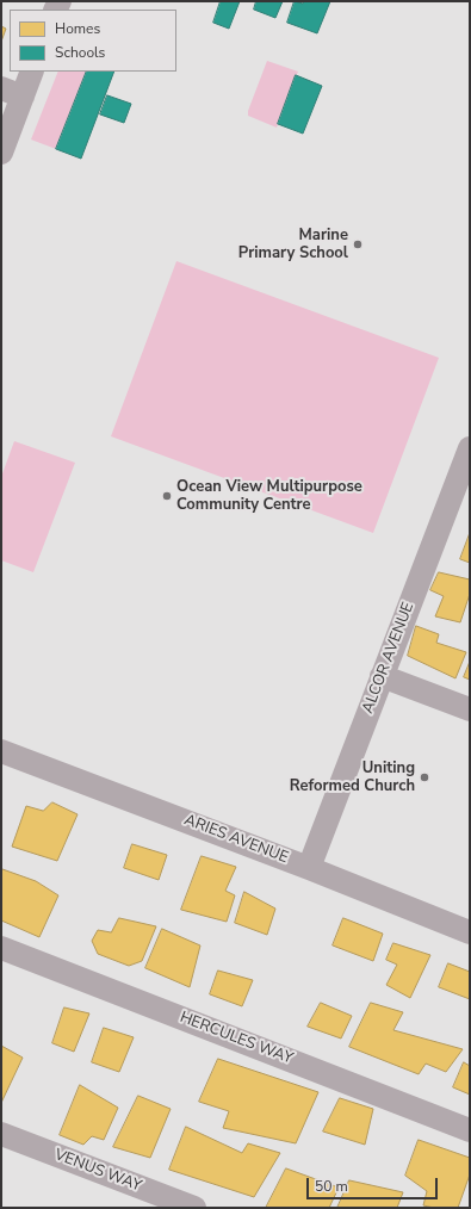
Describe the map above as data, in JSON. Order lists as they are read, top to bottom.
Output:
{
  "streets": {
    "street": [
      "ALCOR AVENUE",
      "ARIES AVENUE",
      "HERCULES WAY",
      "VENUS WAY"
    ]
  },
  "crossings": [
    ["ALCOR AVENUE", "ARIES AVENUE"]
  ],
  "places": ["Marine Primary School", "Ocean View Multipurpose Community Centre", "Uniting Reformed Church"],
  "legend": ["Homes", "Schools"],
  "scale_bar": "50 m"
}
